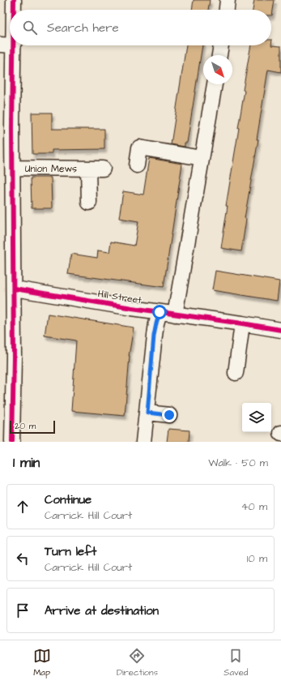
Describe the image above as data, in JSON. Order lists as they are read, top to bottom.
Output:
{
  "streets": {
    "street": ["Union Mews", "Hill Street"]
  },
  "scale_bar": "20 m",
  "north": "bottom right",
  "page": {
    "search": "Search here",
    "scale": "20 m",
    "heading": ["1 min", "Walk · 50 m"],
    "list": [
      ["Continue", "Carrick Hill Court", "40 m"],
      ["Turn left", "Carrick Hill Court", "10 m"],
      "Arrive at destination"
    ],
    "nav": ["Map", "Directions", "Saved"]
  }
}
